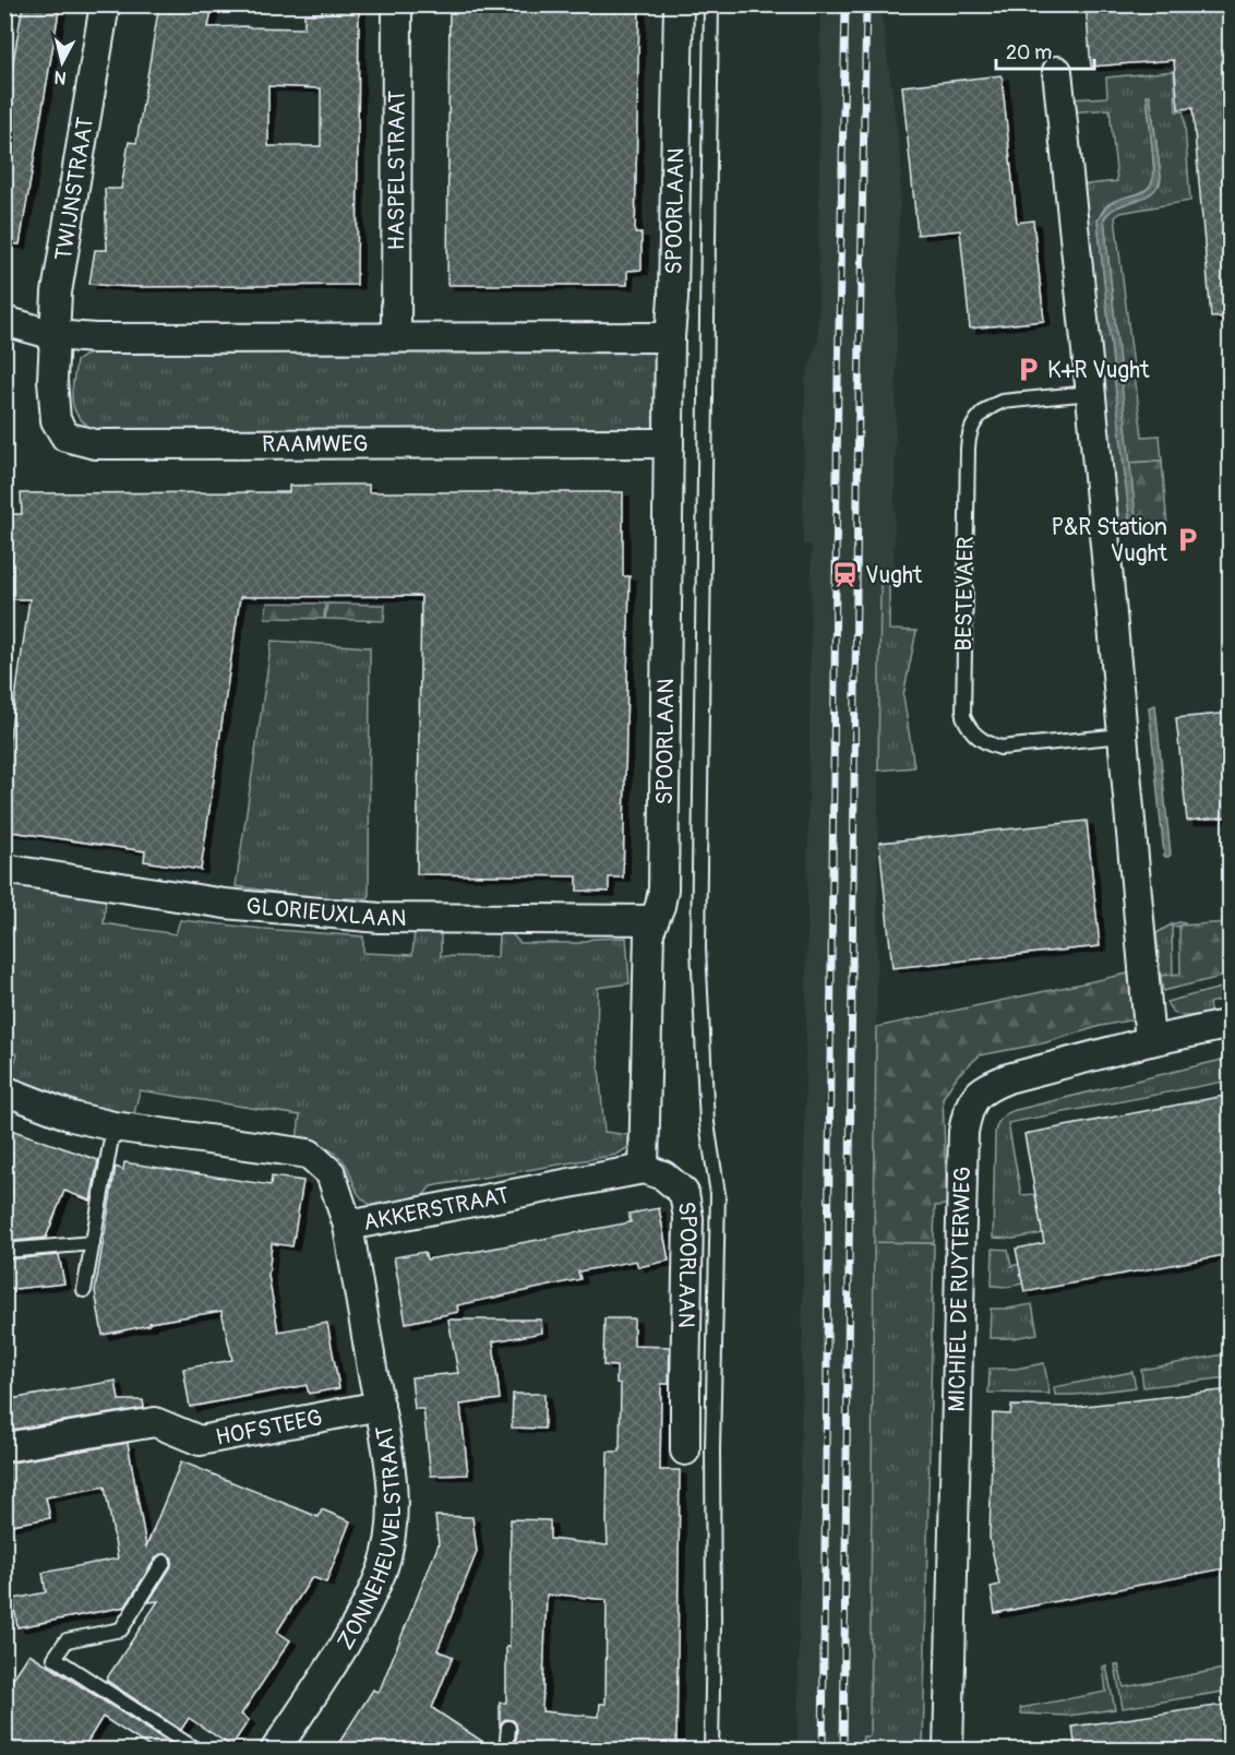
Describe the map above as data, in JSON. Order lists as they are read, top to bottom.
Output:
{
  "streets": {
    "street": [
      "HASPELSTRAAT",
      "TWIJNSTRAAT",
      "SPOORLAAN",
      "RAAMWEG",
      "GLORIEUXLAAN",
      "AKKERSTRAAT",
      "MICHIEL DE RUYTERWEG",
      "HOFSTEEG",
      "ZONNEHEUVELSTRAAT"
    ],
    "lane": ["BESTEVAER"]
  },
  "crossings": [
    ["TWIJNSTRAAT", "RAAMWEG"],
    ["SPOORLAAN", "RAAMWEG"],
    ["SPOORLAAN", "GLORIEUXLAAN"],
    ["SPOORLAAN", "AKKERSTRAAT"],
    ["AKKERSTRAAT", "ZONNEHEUVELSTRAAT"],
    ["HOFSTEEG", "ZONNEHEUVELSTRAAT"]
  ],
  "places": {
    "parking": ["K+R Vught", "P&R Station Vught"],
    "station": ["Vught"]
  },
  "scale_bar": "20 m",
  "north": "bottom"
}
